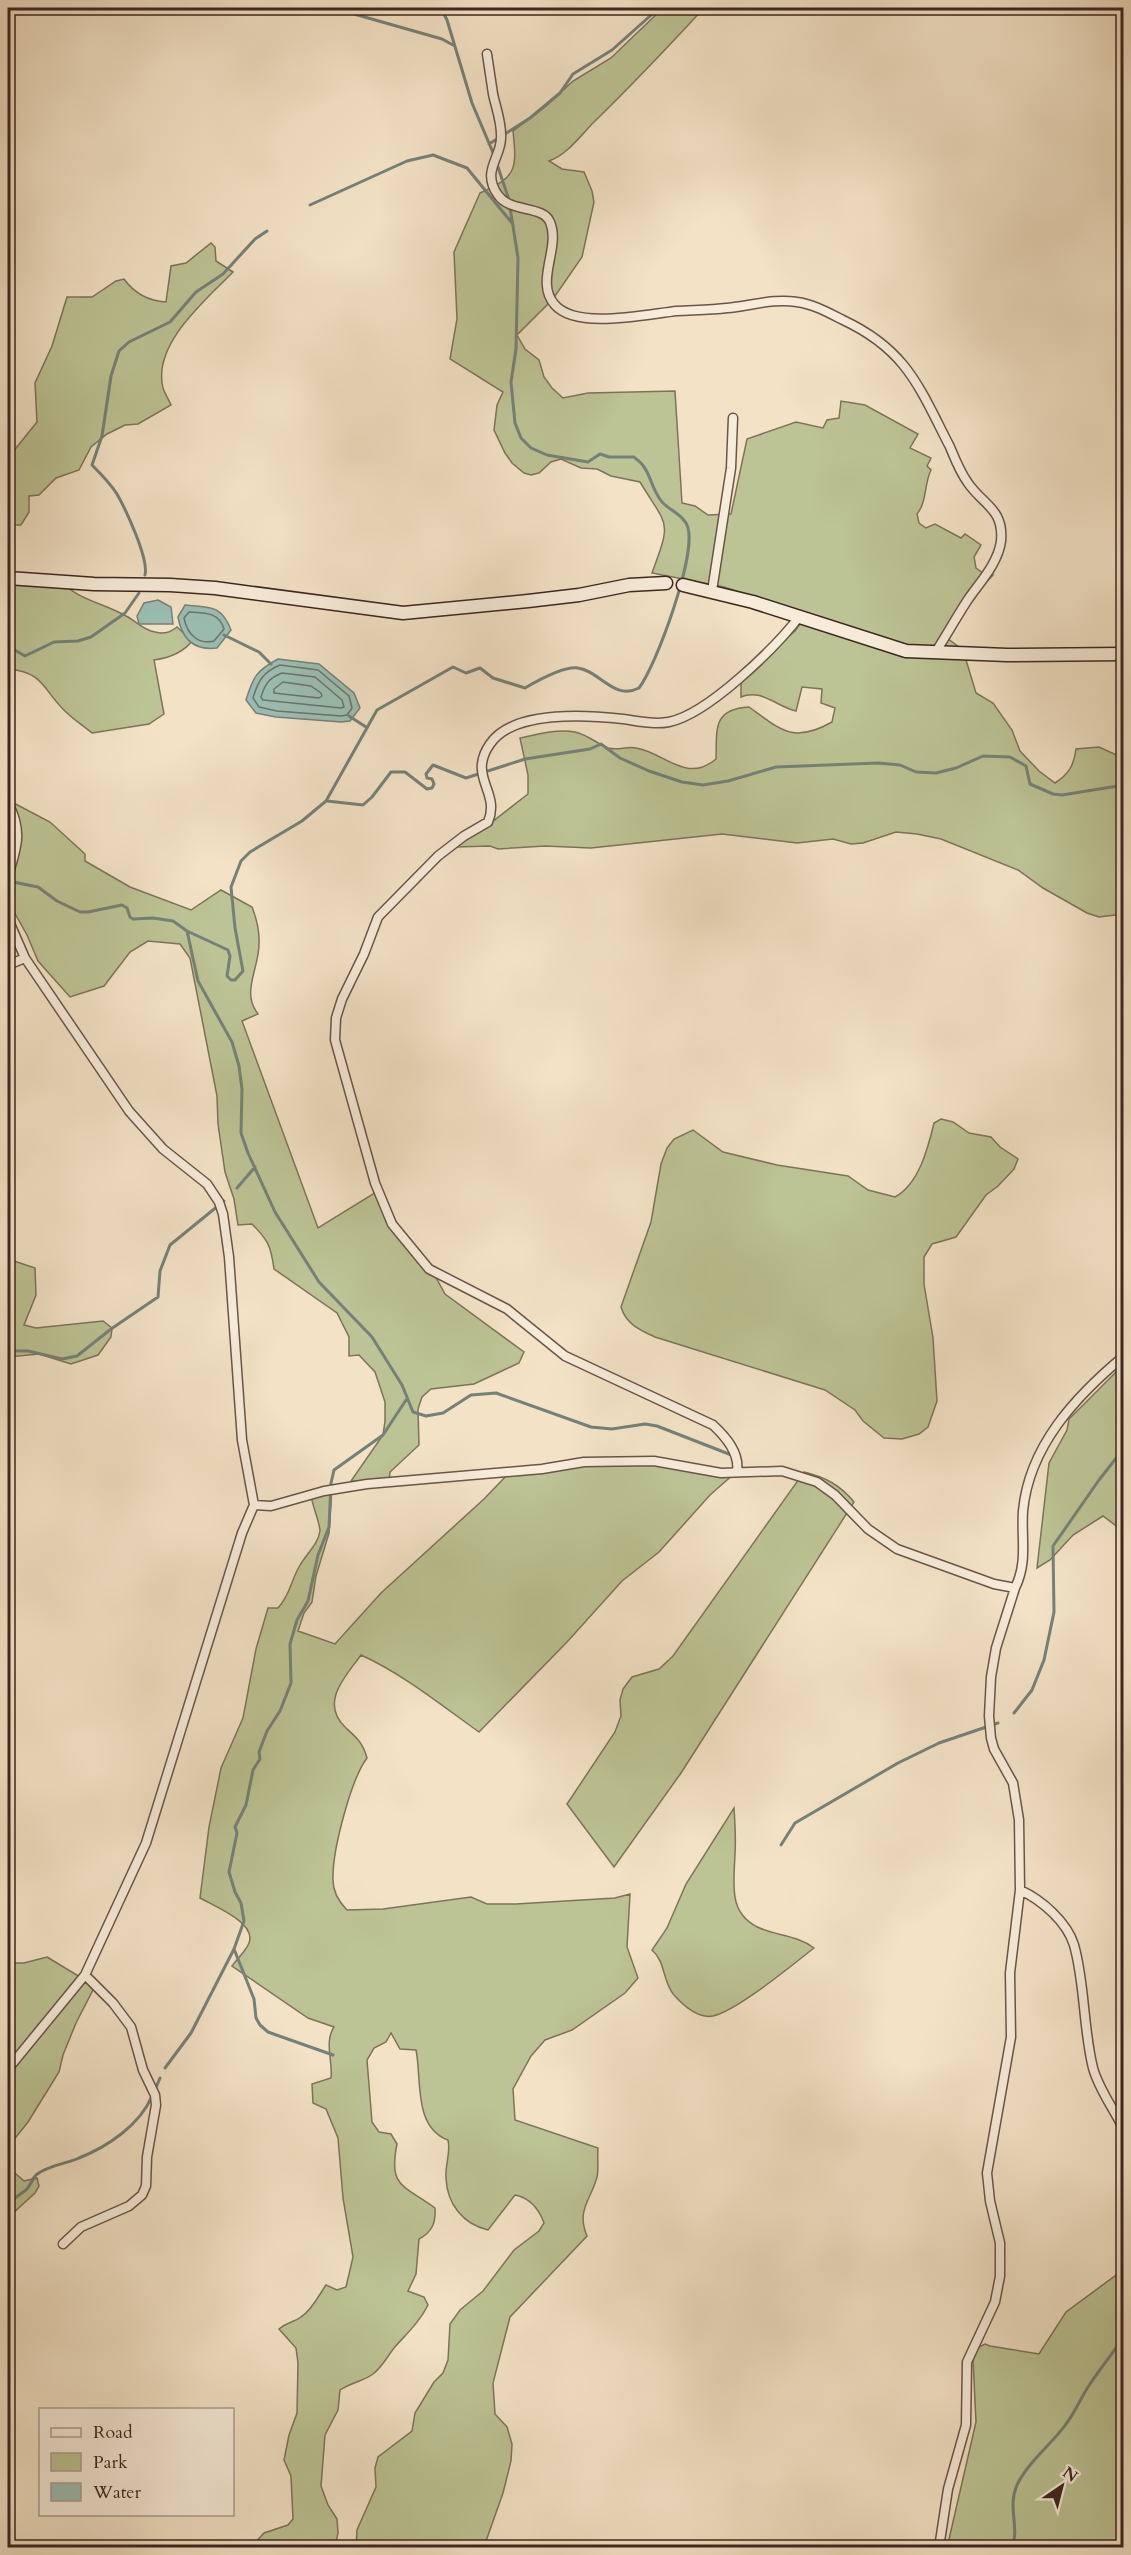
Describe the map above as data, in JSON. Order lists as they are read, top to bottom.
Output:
{
  "legend": ["Road", "Park", "Water"],
  "north": "top right"
}
